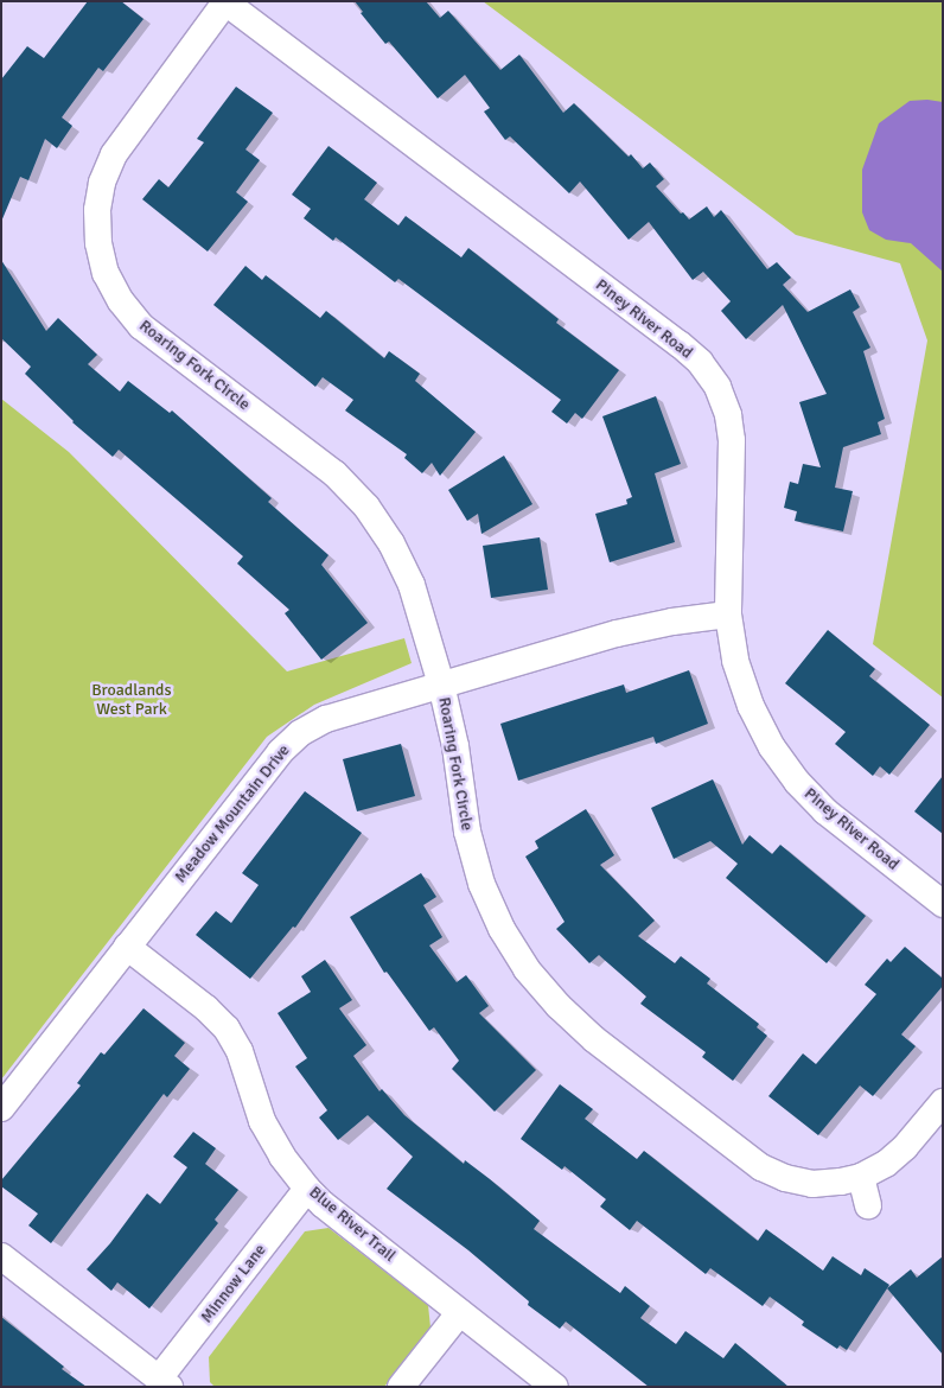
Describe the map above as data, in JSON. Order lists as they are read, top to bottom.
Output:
{
  "streets": {
    "street": [
      "Piney River Road",
      "Roaring Fork Circle",
      "Meadow Mountain Drive",
      "Blue River Trail",
      "Minnow Lane"
    ]
  },
  "crossings": [
    ["Piney River Road", "Roaring Fork Circle"],
    ["Piney River Road", "Meadow Mountain Drive"],
    ["Roaring Fork Circle", "Meadow Mountain Drive"],
    ["Meadow Mountain Drive", "Blue River Trail"],
    ["Blue River Trail", "Minnow Lane"]
  ],
  "parks": ["Broadlands West Park"]
}
